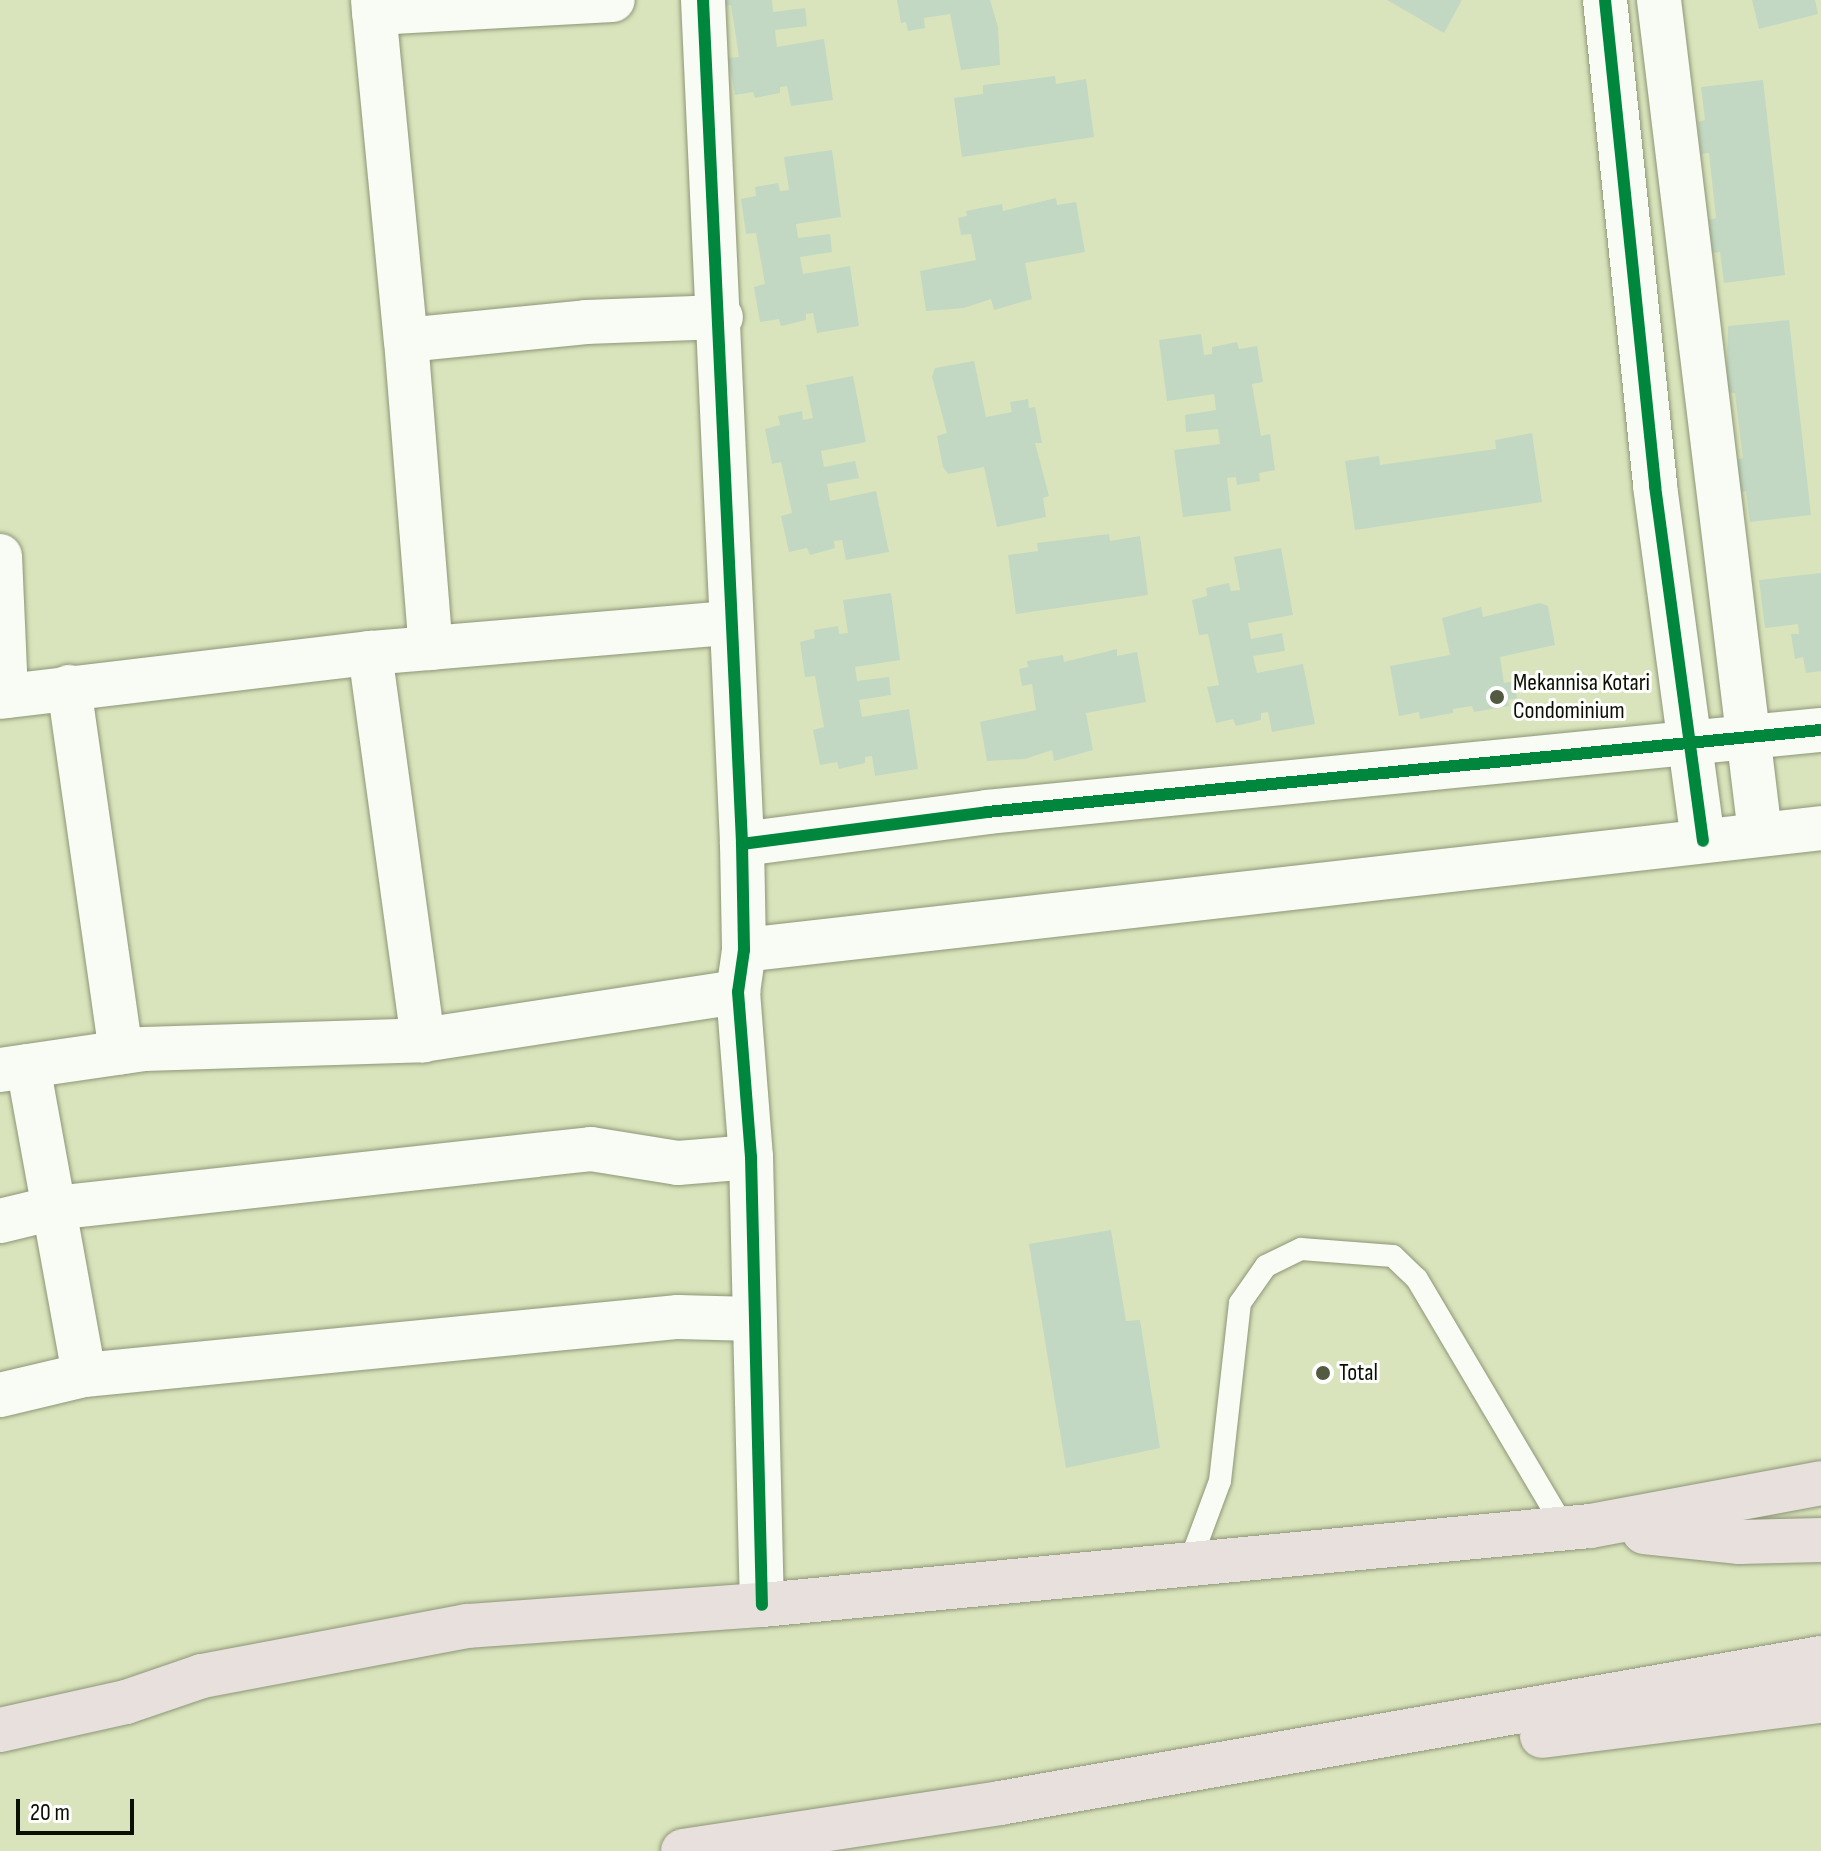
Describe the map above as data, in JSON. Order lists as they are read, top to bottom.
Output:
{
  "places": ["Mekannisa Kotari Condominium", "Total"],
  "scale_bar": "20 m"
}
